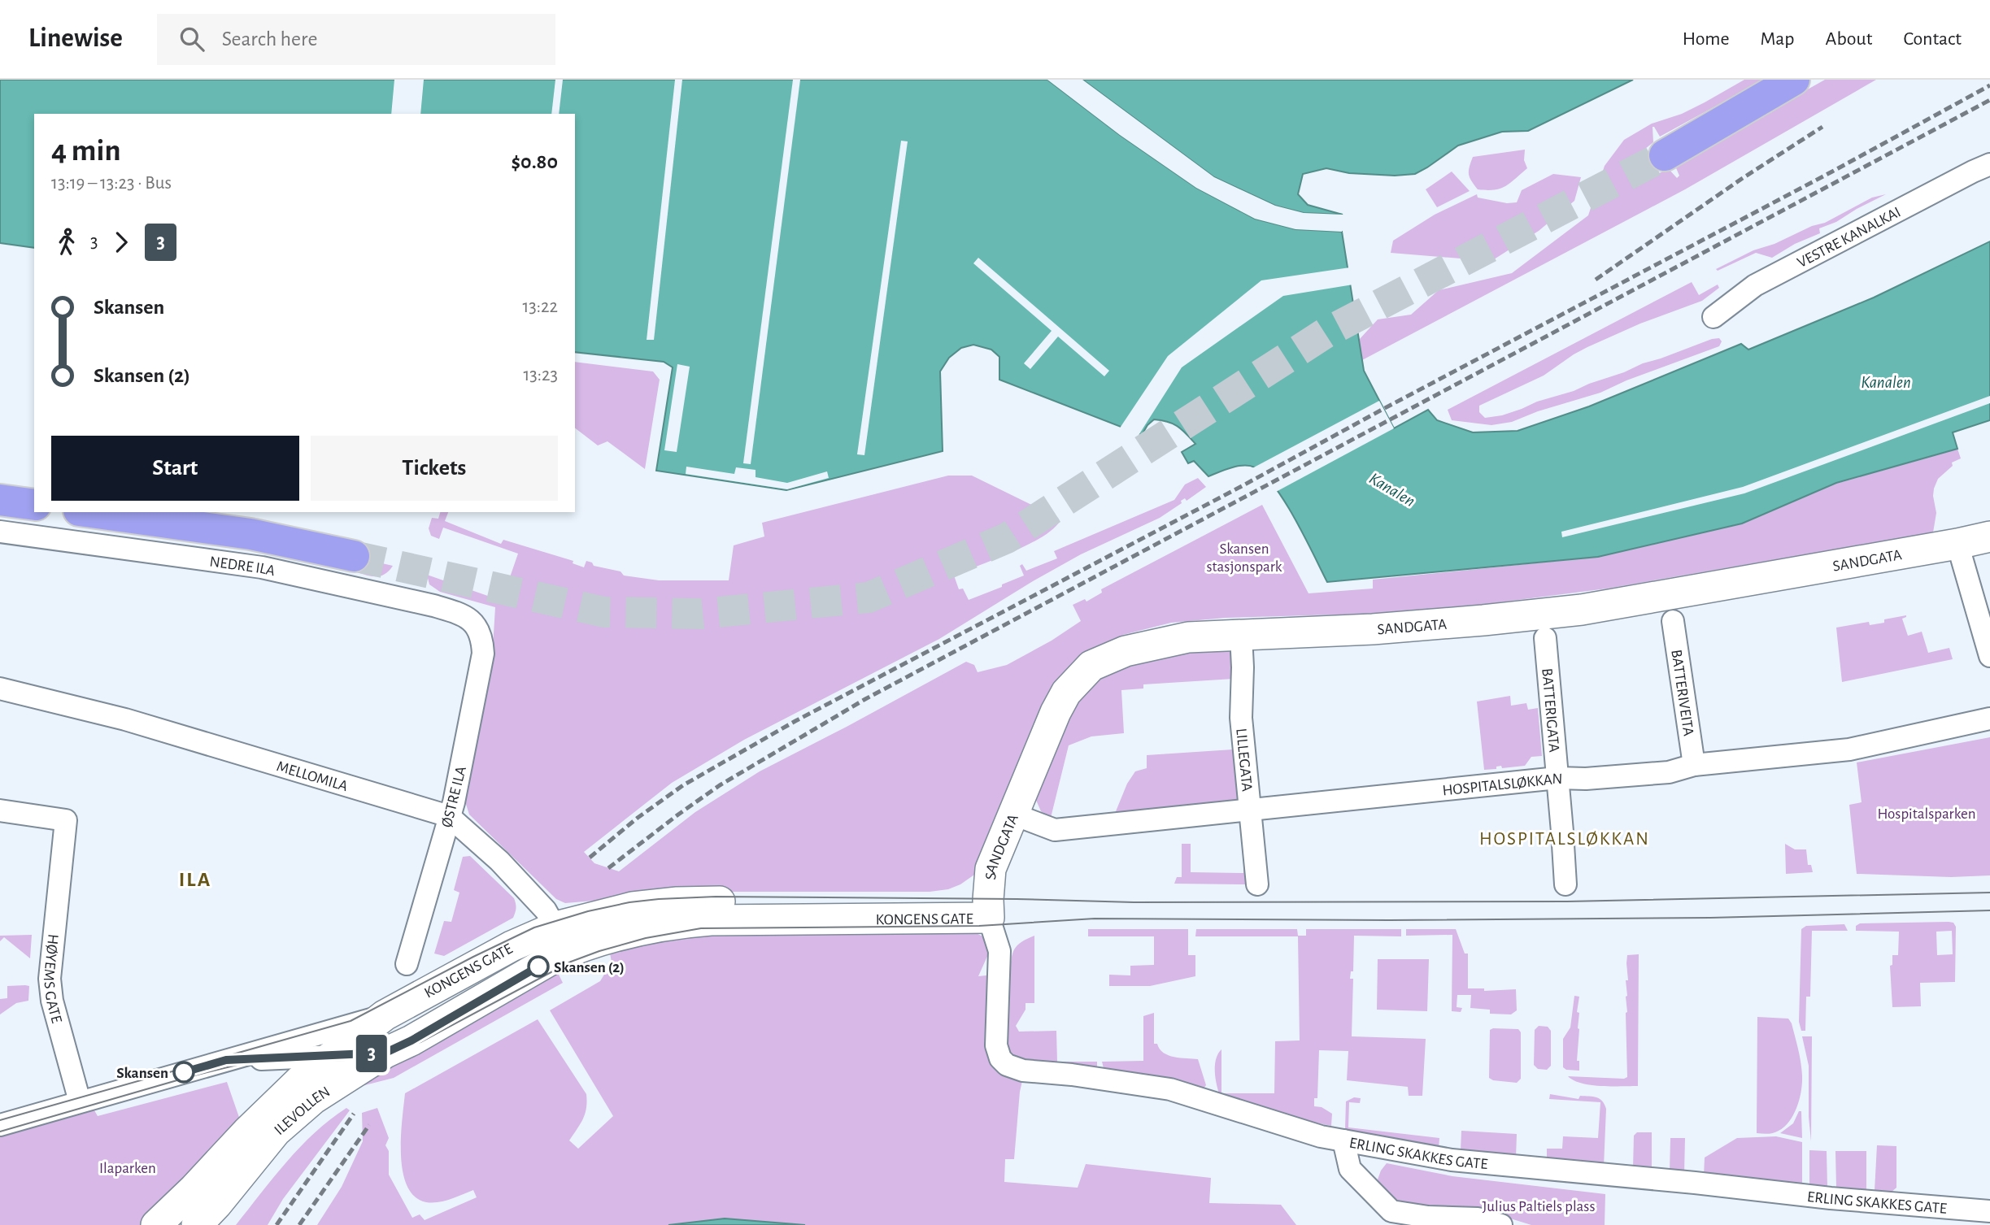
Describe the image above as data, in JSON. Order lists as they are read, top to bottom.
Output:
{
  "streets": {
    "main road": ["SANDGATA", "KONGENS GATE", "ILEVOLLEN"],
    "street": [
      "VESTRE KANALKAI",
      "NEDRE ILA",
      "BATTERIVEITA",
      "BATTERIGATA",
      "LILLEGATA",
      "MELLOMILA",
      "HOSPITALSLØKKAN",
      "ØSTRE ILA",
      "HØYEMS GATE",
      "ERLING SKAKKES GATE"
    ]
  },
  "crossings": [
    ["SANDGATA", "LILLEGATA"],
    ["SANDGATA", "HOSPITALSLØKKAN"],
    ["SANDGATA", "KONGENS GATE"],
    ["SANDGATA", "ERLING SKAKKES GATE"],
    ["NEDRE ILA", "ØSTRE ILA"],
    ["BATTERIVEITA", "HOSPITALSLØKKAN"],
    ["BATTERIGATA", "HOSPITALSLØKKAN"],
    ["LILLEGATA", "HOSPITALSLØKKAN"],
    ["MELLOMILA", "ØSTRE ILA"],
    ["MELLOMILA", "KONGENS GATE"],
    ["KONGENS GATE", "ILEVOLLEN"],
    ["KONGENS GATE", "ERLING SKAKKES GATE"],
    ["HØYEMS GATE", "ILEVOLLEN"]
  ],
  "districts": ["HOSPITALSLØKKAN", "ILA"],
  "water": ["Kanalen"],
  "parks": [
    "Skansen stasjonspark",
    "Hospitalsparken",
    "Ilaparken",
    "Julius Paltiels plass"
  ],
  "places": ["Skansen (2)", "Skansen"],
  "lines": ["bus line 3"],
  "page": {
    "header": "Linewise",
    "search": "Search here",
    "nav": [
      "Home",
      "Map",
      "About",
      "Contact"
    ],
    "on_map": "3",
    "heading": ["4 min", "13:19 – 13:23 · Bus", "$0.80"],
    "legs": ["3", "3"],
    "list": [
      {
        "name": "Skansen",
        "value": "13:22"
      },
      {
        "name": "Skansen (2)",
        "value": "13:23"
      }
    ],
    "buttons": ["Start", "Tickets"]
  }
}
